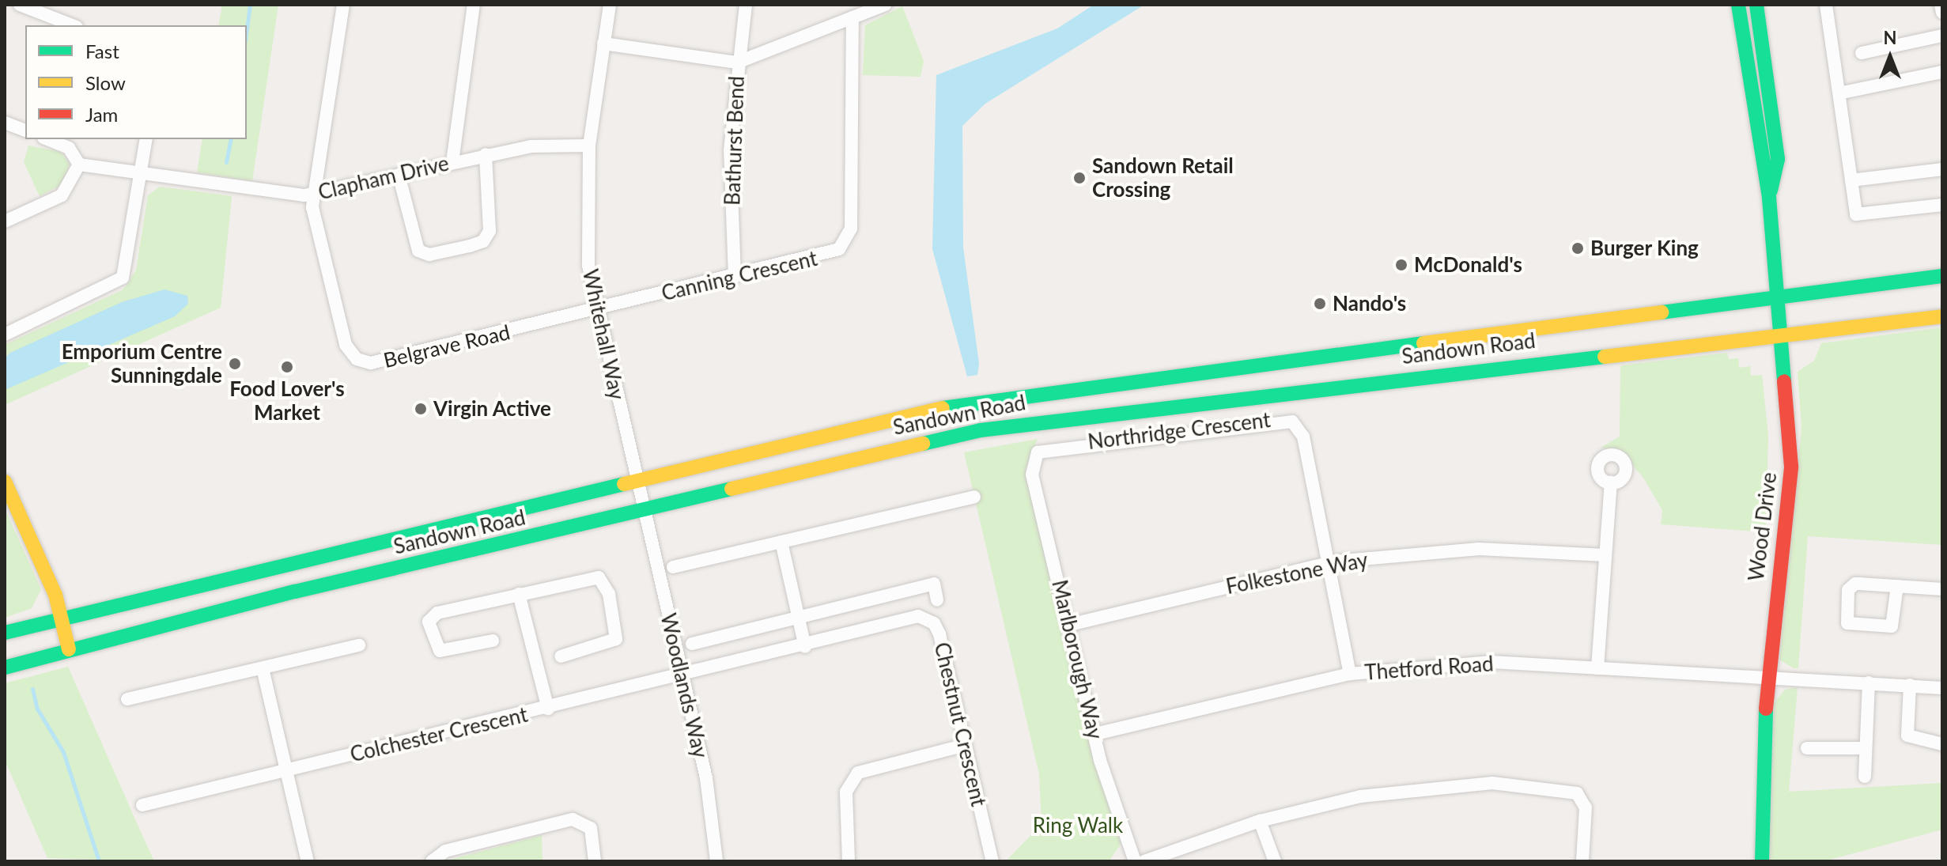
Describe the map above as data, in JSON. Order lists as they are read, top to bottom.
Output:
{
  "streets": {
    "main road": ["Sandown Road", "Wood Drive"],
    "street": [
      "Bathurst Bend",
      "Clapham Drive",
      "Canning Crescent",
      "Whitehall Way",
      "Belgrave Road",
      "Northridge Crescent",
      "Folkestone Way",
      "Marlborough Way",
      "Thetford Road",
      "Woodlands Way",
      "Chestnut Crescent",
      "Colchester Crescent"
    ]
  },
  "crossings": [
    ["Bathurst Bend", "Canning Crescent"],
    ["Clapham Drive", "Whitehall Way"],
    ["Clapham Drive", "Belgrave Road"],
    ["Canning Crescent", "Whitehall Way"],
    ["Canning Crescent", "Belgrave Road"],
    ["Whitehall Way", "Belgrave Road"],
    ["Whitehall Way", "Sandown Road"],
    ["Whitehall Way", "Woodlands Way"],
    ["Sandown Road", "Wood Drive"],
    ["Sandown Road", "Woodlands Way"],
    ["Northridge Crescent", "Folkestone Way"],
    ["Northridge Crescent", "Marlborough Way"],
    ["Wood Drive", "Thetford Road"],
    ["Folkestone Way", "Marlborough Way"],
    ["Marlborough Way", "Thetford Road"],
    ["Woodlands Way", "Chestnut Crescent"],
    ["Woodlands Way", "Colchester Crescent"],
    ["Chestnut Crescent", "Colchester Crescent"]
  ],
  "parks": ["Ring Walk"],
  "places": [
    "Sandown Retail Crossing",
    "Burger King",
    "McDonald's",
    "Nando's",
    "Emporium Centre Sunningdale",
    "Food Lover's Market",
    "Virgin Active"
  ],
  "legend": ["Fast", "Slow", "Jam"],
  "north": "top"
}
